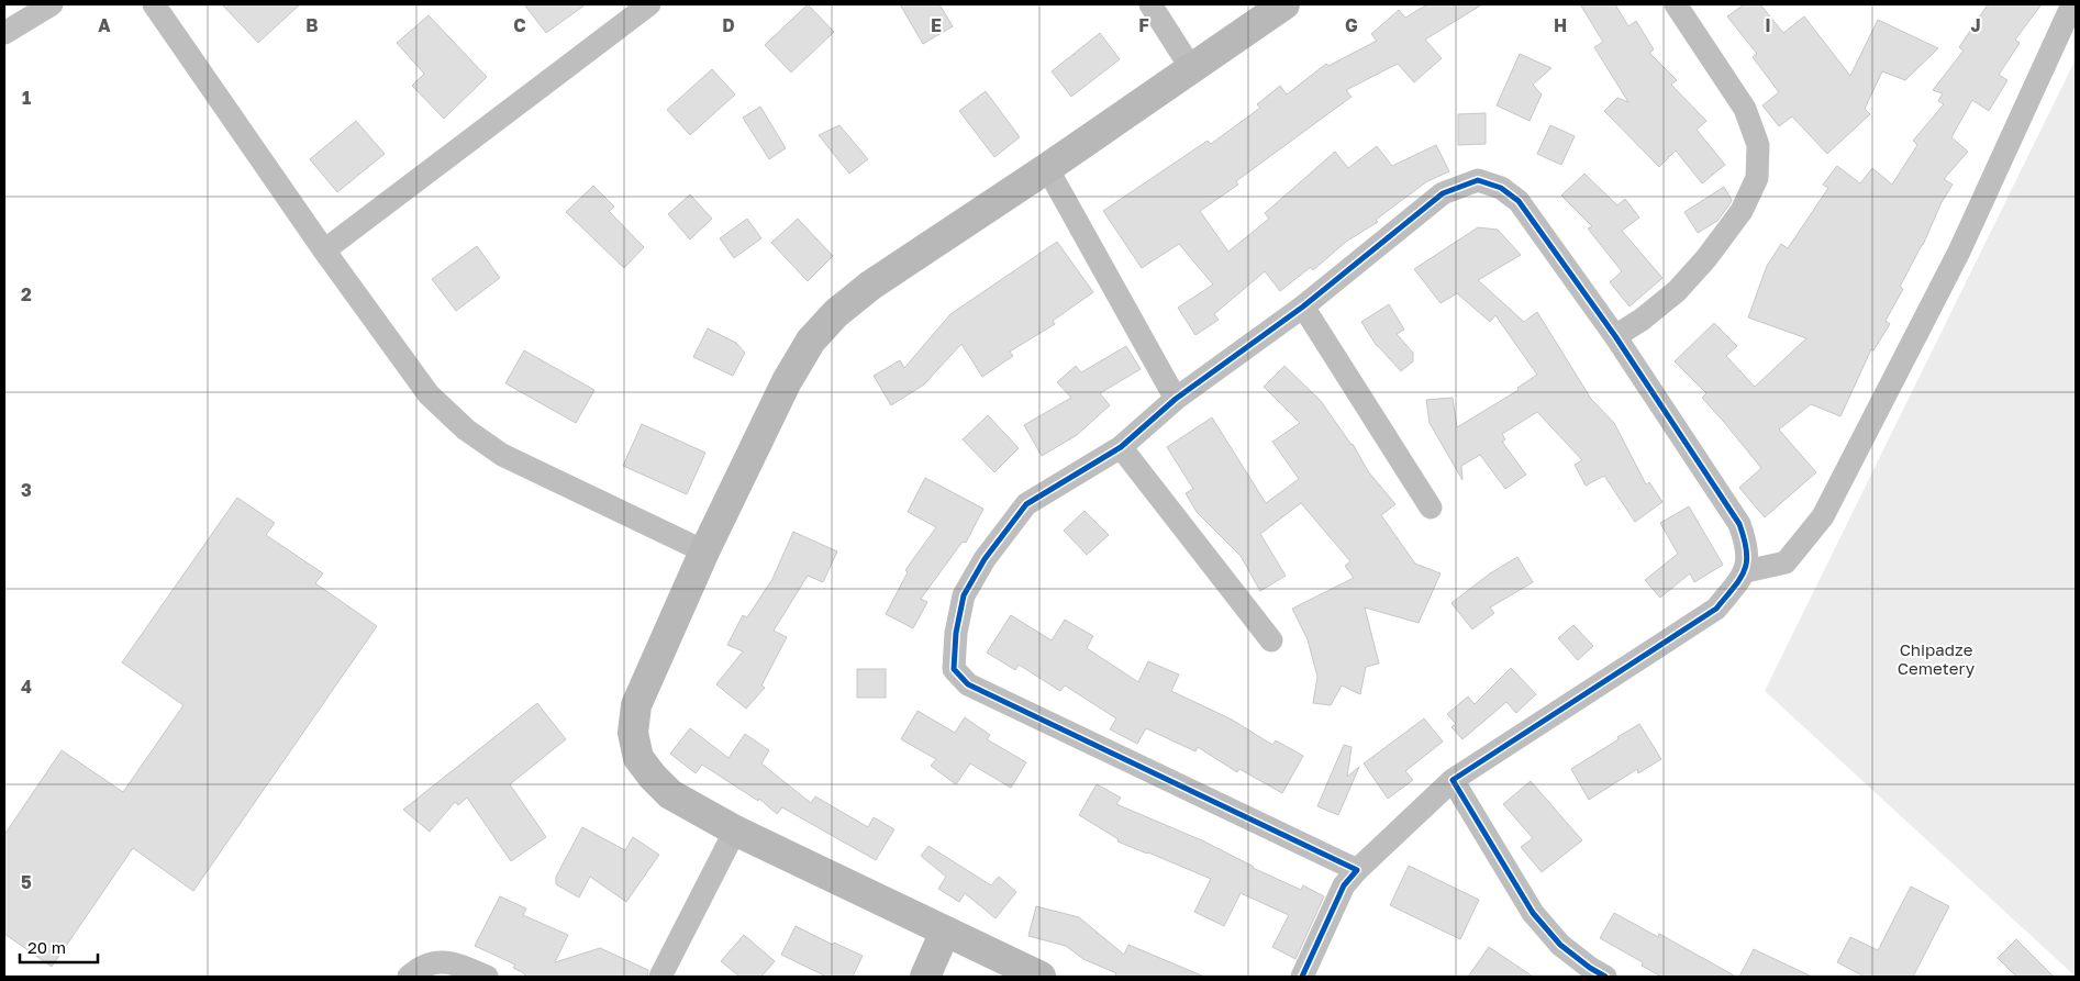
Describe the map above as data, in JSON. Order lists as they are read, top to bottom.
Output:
{
  "parks": ["Chipadze Cemetery"],
  "scale_bar": "20 m",
  "grid": {
    "columns": [
      "A",
      "B",
      "C",
      "D",
      "E",
      "F",
      "G",
      "H",
      "I",
      "J"
    ],
    "rows": [
      "1",
      "2",
      "3",
      "4",
      "5"
    ]
  }
}
